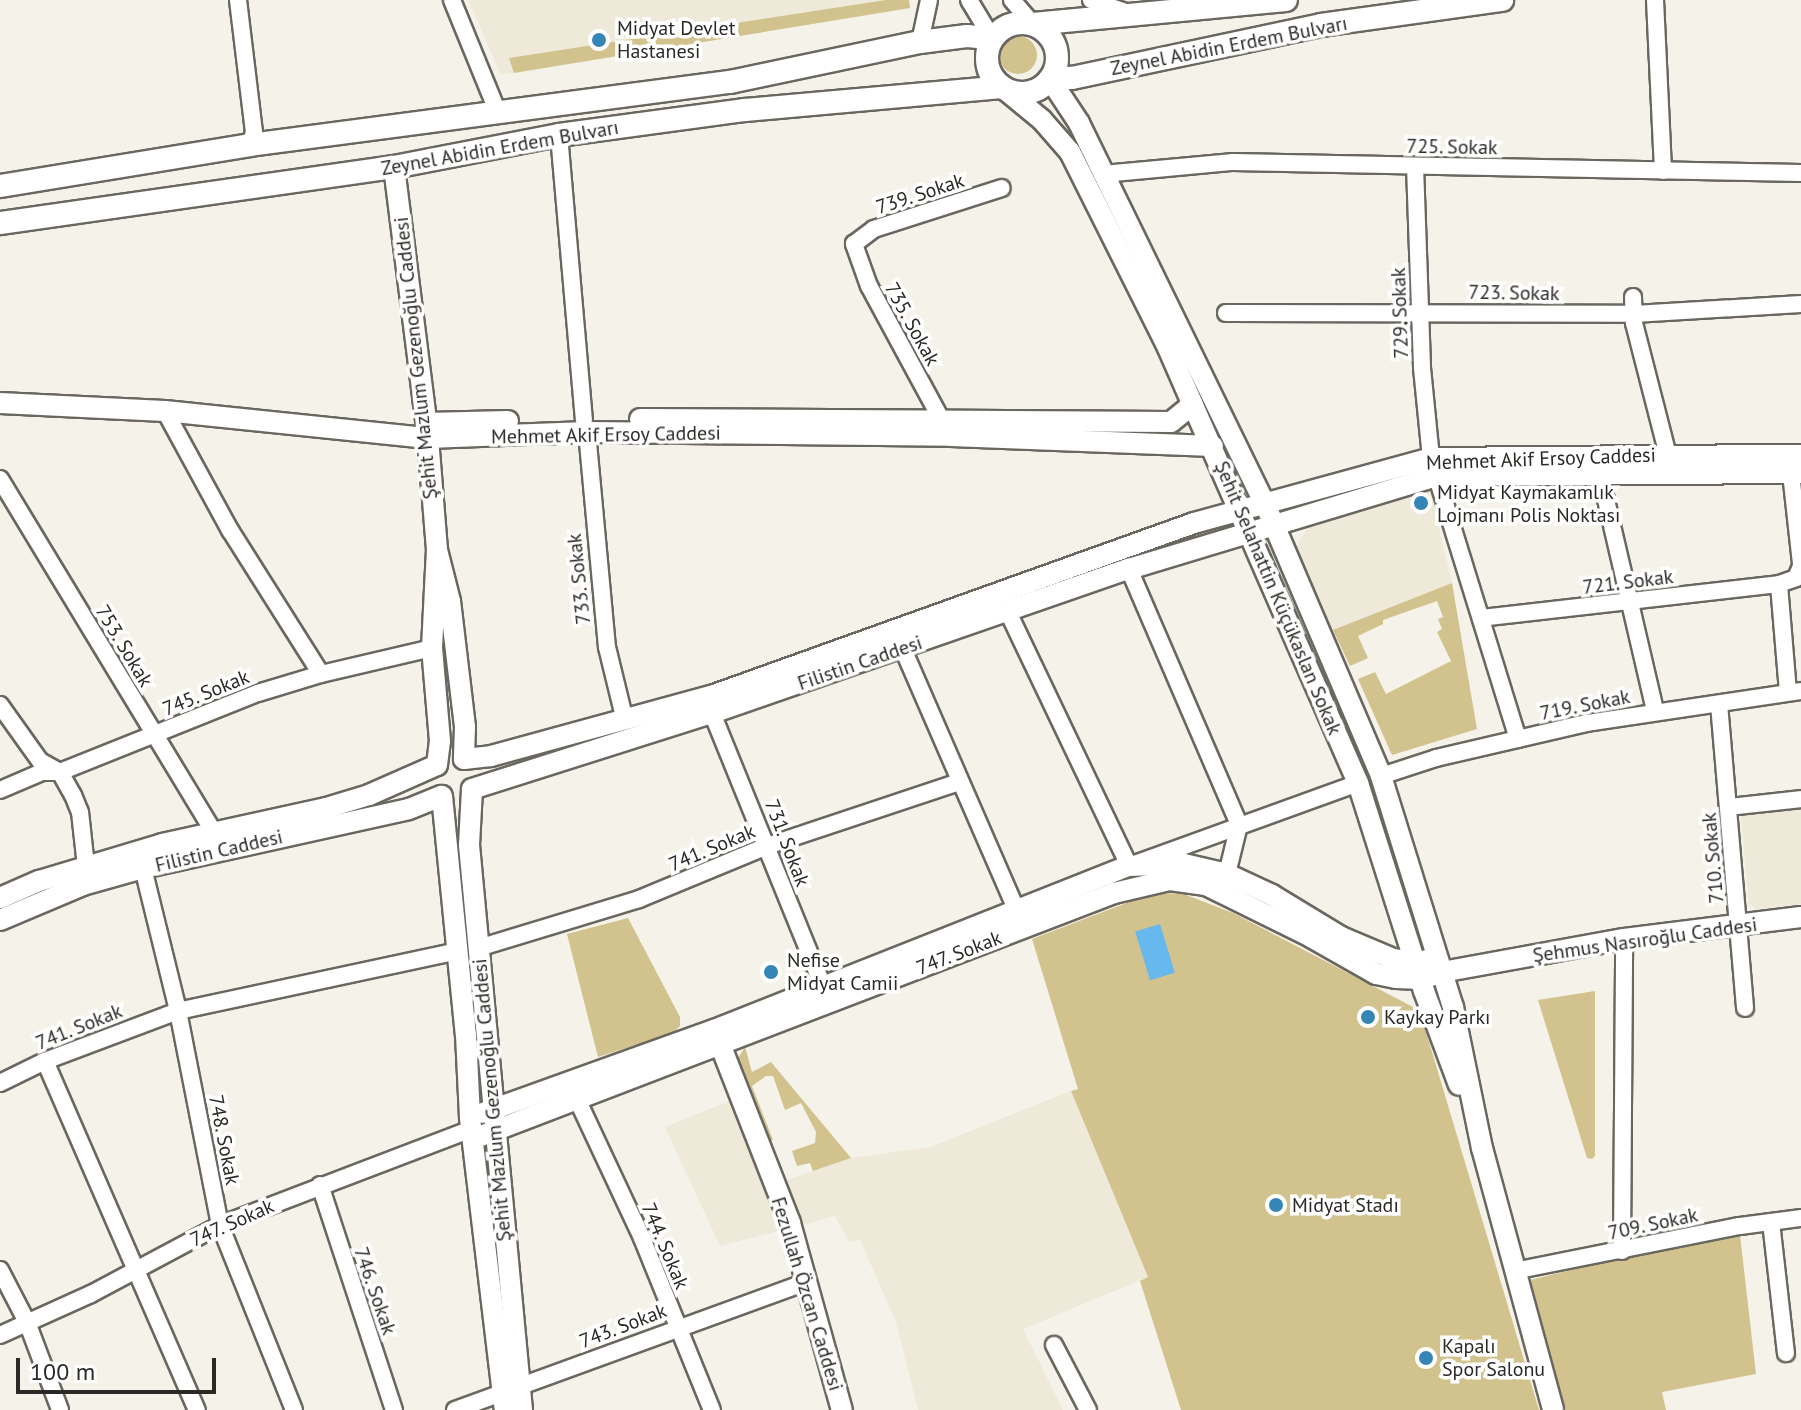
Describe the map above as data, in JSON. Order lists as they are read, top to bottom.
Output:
{
  "streets": {
    "main road": ["Zeynel Abidin Erdem Bulvarı"],
    "street": [
      "725. Sokak",
      "739. Sokak",
      "723. Sokak",
      "729. Sokak",
      "735. Sokak",
      "Şehit Mazlum Gezenoğlu Caddesi",
      "Mehmet Akif Ersoy Caddesi",
      "733. Sokak",
      "721. Sokak",
      "Şehit Selahattin Küçükaslan Sokak",
      "753. Sokak",
      "Filistin Caddesi",
      "745. Sokak",
      "719. Sokak",
      "731. Sokak",
      "741. Sokak",
      "710. Sokak",
      "Şehmus Nasıroğlu Caddesi",
      "747. Sokak",
      "748. Sokak",
      "709. Sokak",
      "744. Sokak",
      "746. Sokak",
      "Fezullah Özcan Caddesi",
      "743. Sokak"
    ]
  },
  "crossings": [
    ["Zeynel Abidin Erdem Bulvarı", "Şehit Mazlum Gezenoğlu Caddesi"],
    ["Zeynel Abidin Erdem Bulvarı", "733. Sokak"],
    ["Zeynel Abidin Erdem Bulvarı", "Şehit Selahattin Küçükaslan Sokak"],
    ["725. Sokak", "729. Sokak"],
    ["725. Sokak", "Şehit Selahattin Küçükaslan Sokak"],
    ["739. Sokak", "735. Sokak"],
    ["723. Sokak", "729. Sokak"],
    ["729. Sokak", "Mehmet Akif Ersoy Caddesi"],
    ["729. Sokak", "721. Sokak"],
    ["729. Sokak", "719. Sokak"],
    ["Şehit Mazlum Gezenoğlu Caddesi", "Filistin Caddesi"],
    ["Şehit Mazlum Gezenoğlu Caddesi", "745. Sokak"],
    ["Şehit Mazlum Gezenoğlu Caddesi", "741. Sokak"],
    ["Şehit Mazlum Gezenoğlu Caddesi", "747. Sokak"],
    ["Şehit Mazlum Gezenoğlu Caddesi", "743. Sokak"],
    ["Mehmet Akif Ersoy Caddesi", "733. Sokak"],
    ["Mehmet Akif Ersoy Caddesi", "Şehit Selahattin Küçükaslan Sokak"],
    ["Mehmet Akif Ersoy Caddesi", "Filistin Caddesi"],
    ["733. Sokak", "Filistin Caddesi"],
    ["Şehit Selahattin Küçükaslan Sokak", "Filistin Caddesi"],
    ["Şehit Selahattin Küçükaslan Sokak", "719. Sokak"],
    ["Şehit Selahattin Küçükaslan Sokak", "Şehmus Nasıroğlu Caddesi"],
    ["Şehit Selahattin Küçükaslan Sokak", "747. Sokak"],
    ["Şehit Selahattin Küçükaslan Sokak", "709. Sokak"],
    ["753. Sokak", "Filistin Caddesi"],
    ["753. Sokak", "745. Sokak"],
    ["Filistin Caddesi", "731. Sokak"],
    ["Filistin Caddesi", "748. Sokak"],
    ["719. Sokak", "710. Sokak"],
    ["731. Sokak", "741. Sokak"],
    ["741. Sokak", "748. Sokak"],
    ["710. Sokak", "Şehmus Nasıroğlu Caddesi"],
    ["Şehmus Nasıroğlu Caddesi", "747. Sokak"],
    ["747. Sokak", "748. Sokak"],
    ["747. Sokak", "744. Sokak"],
    ["747. Sokak", "746. Sokak"],
    ["747. Sokak", "Fezullah Özcan Caddesi"],
    ["744. Sokak", "743. Sokak"],
    ["Fezullah Özcan Caddesi", "743. Sokak"]
  ],
  "places": [
    "Midyat Devlet Hastanesi",
    "Midyat Kaymakamlık Lojmanı Polis Noktası",
    "Nefise Midyat Camii",
    "Kaykay Parkı",
    "Midyat Stadı",
    "Kapalı Spor Salonu"
  ],
  "scale_bar": "100 m"
}
